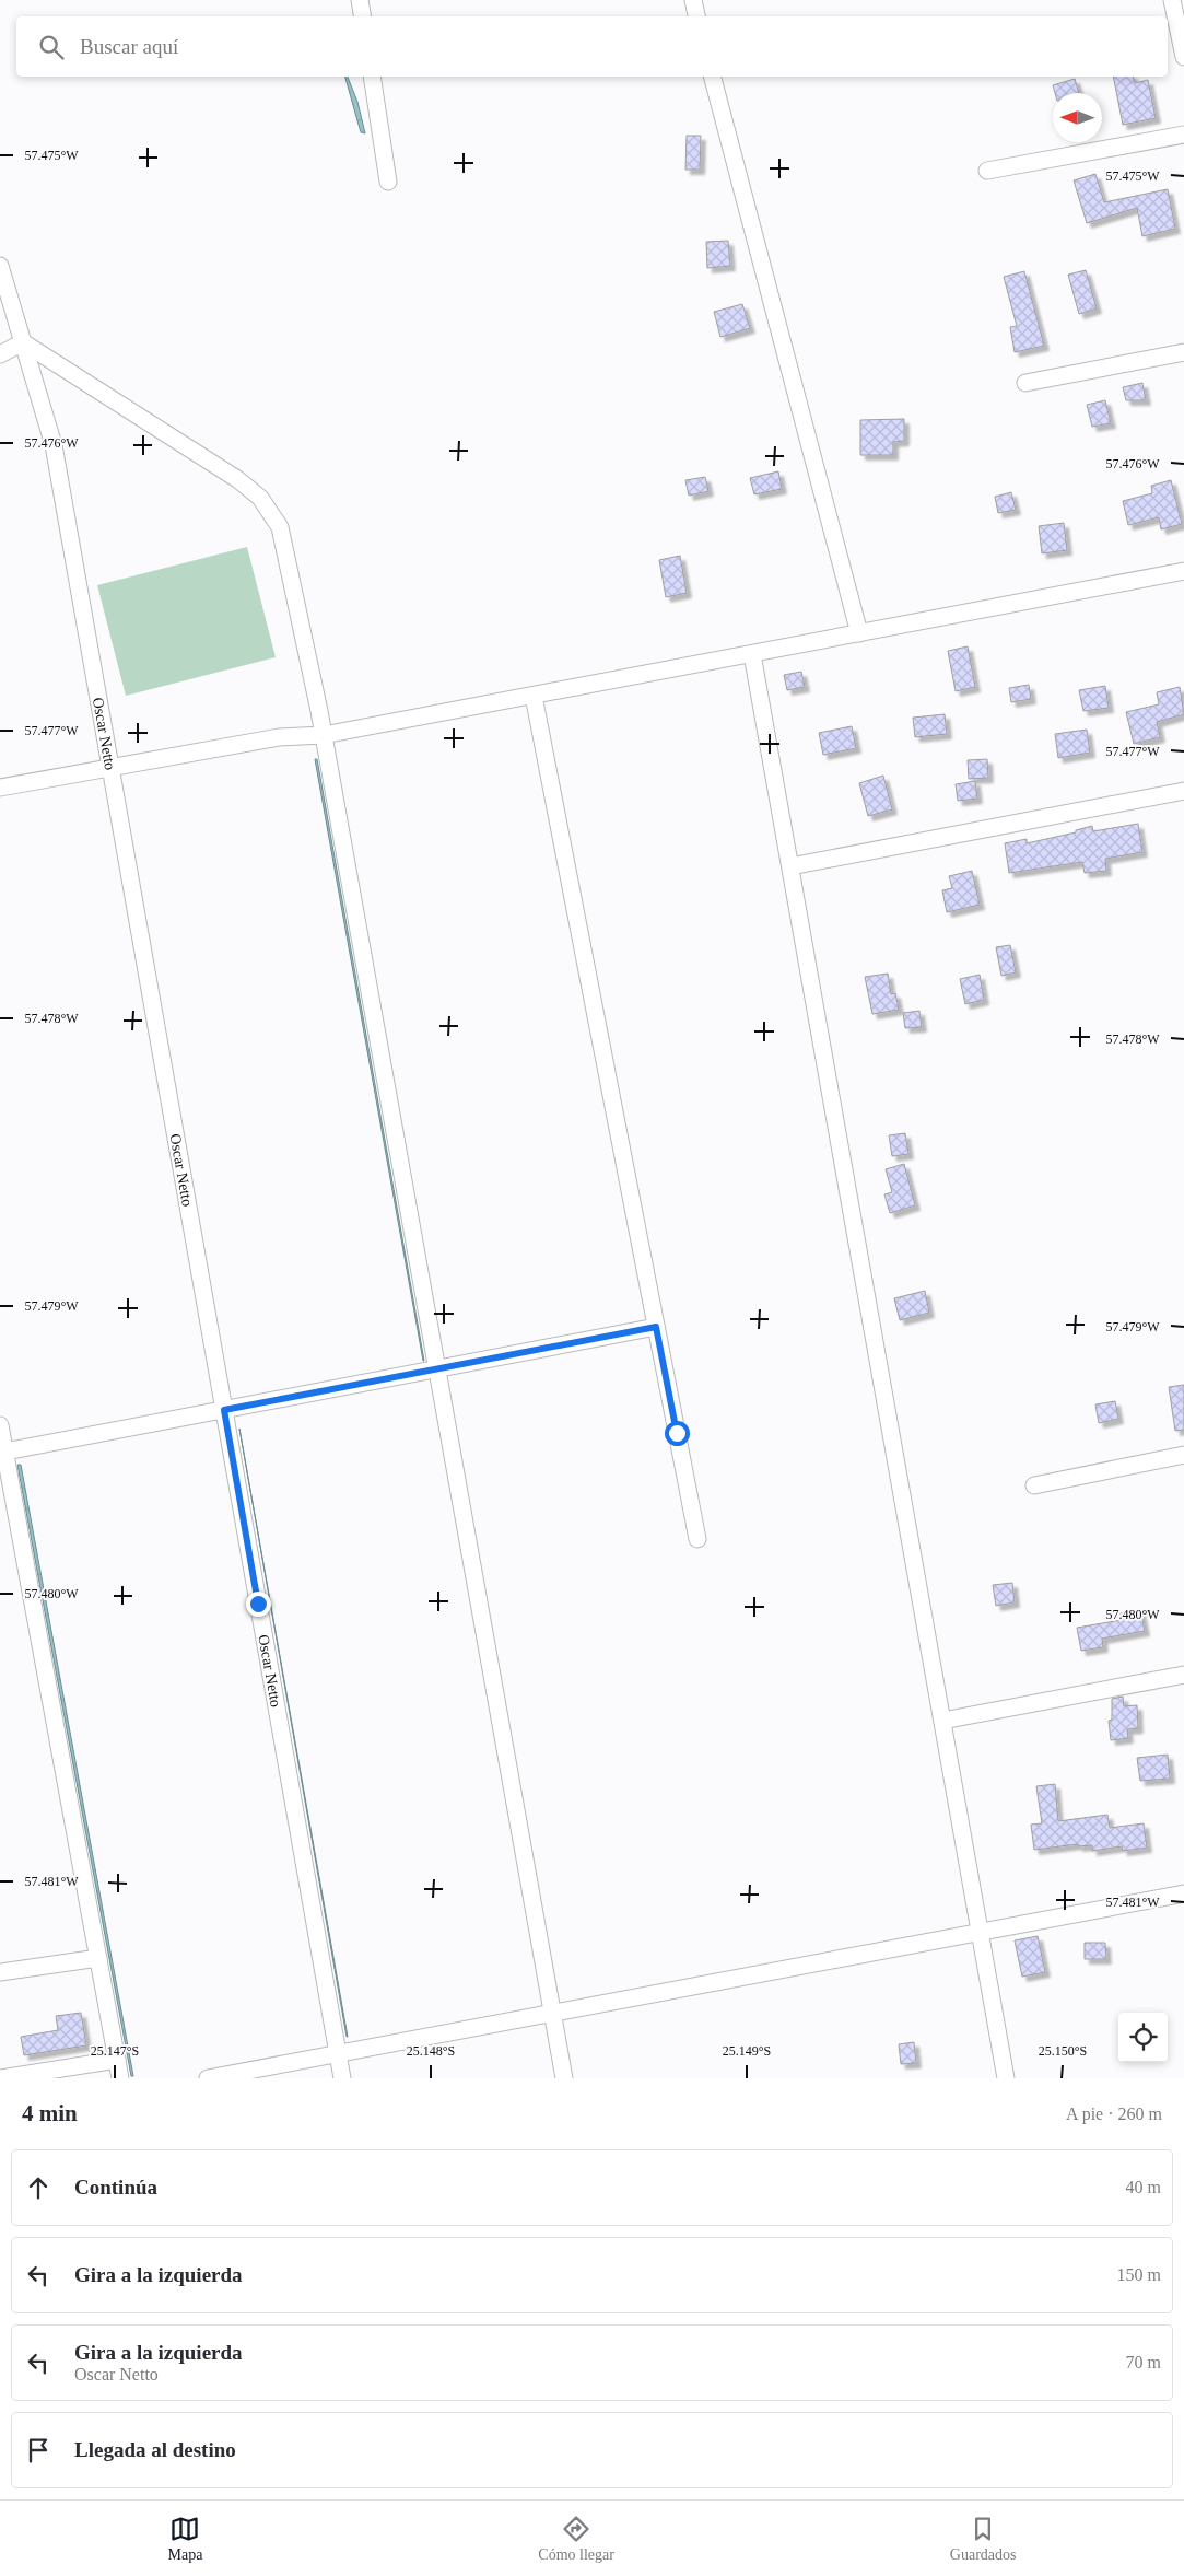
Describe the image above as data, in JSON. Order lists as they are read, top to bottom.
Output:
{
  "streets": {
    "street": ["Oscar Netto"]
  },
  "north": "left",
  "page": {
    "search": "Buscar aquí",
    "heading": ["4 min", "A pie · 260 m"],
    "list": [
      ["Continúa", "40 m"],
      ["Gira a la izquierda", "150 m"],
      ["Gira a la izquierda", "Oscar Netto", "70 m"],
      "Llegada al destino"
    ],
    "nav": ["Mapa", "Cómo llegar", "Guardados"]
  },
  "coordinates": [
    "57.475°W",
    "57.476°W",
    "57.477°W",
    "57.478°W",
    "57.479°W",
    "57.480°W",
    "57.481°W",
    "25.147°S",
    "25.148°S",
    "25.149°S",
    "25.150°S"
  ]
}
